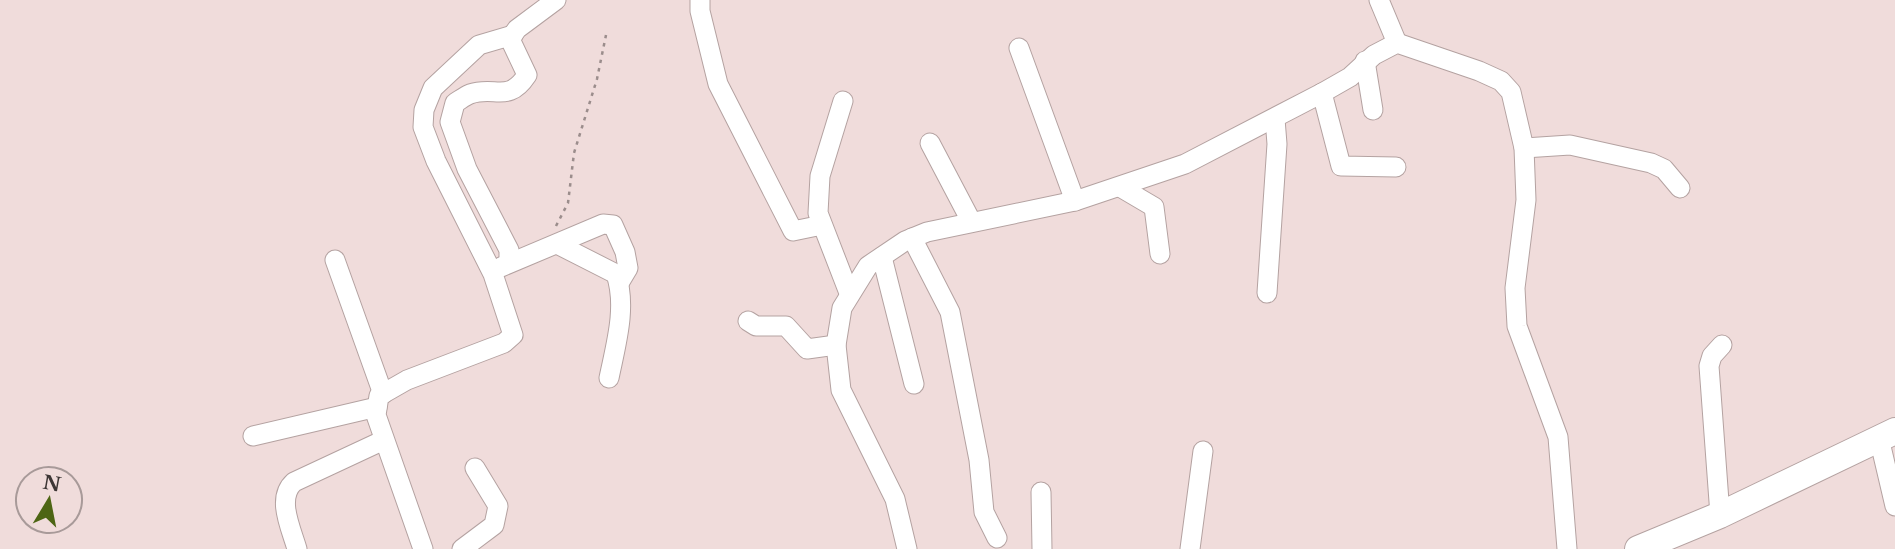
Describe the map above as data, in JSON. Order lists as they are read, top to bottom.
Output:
{
  "north": "top"
}
